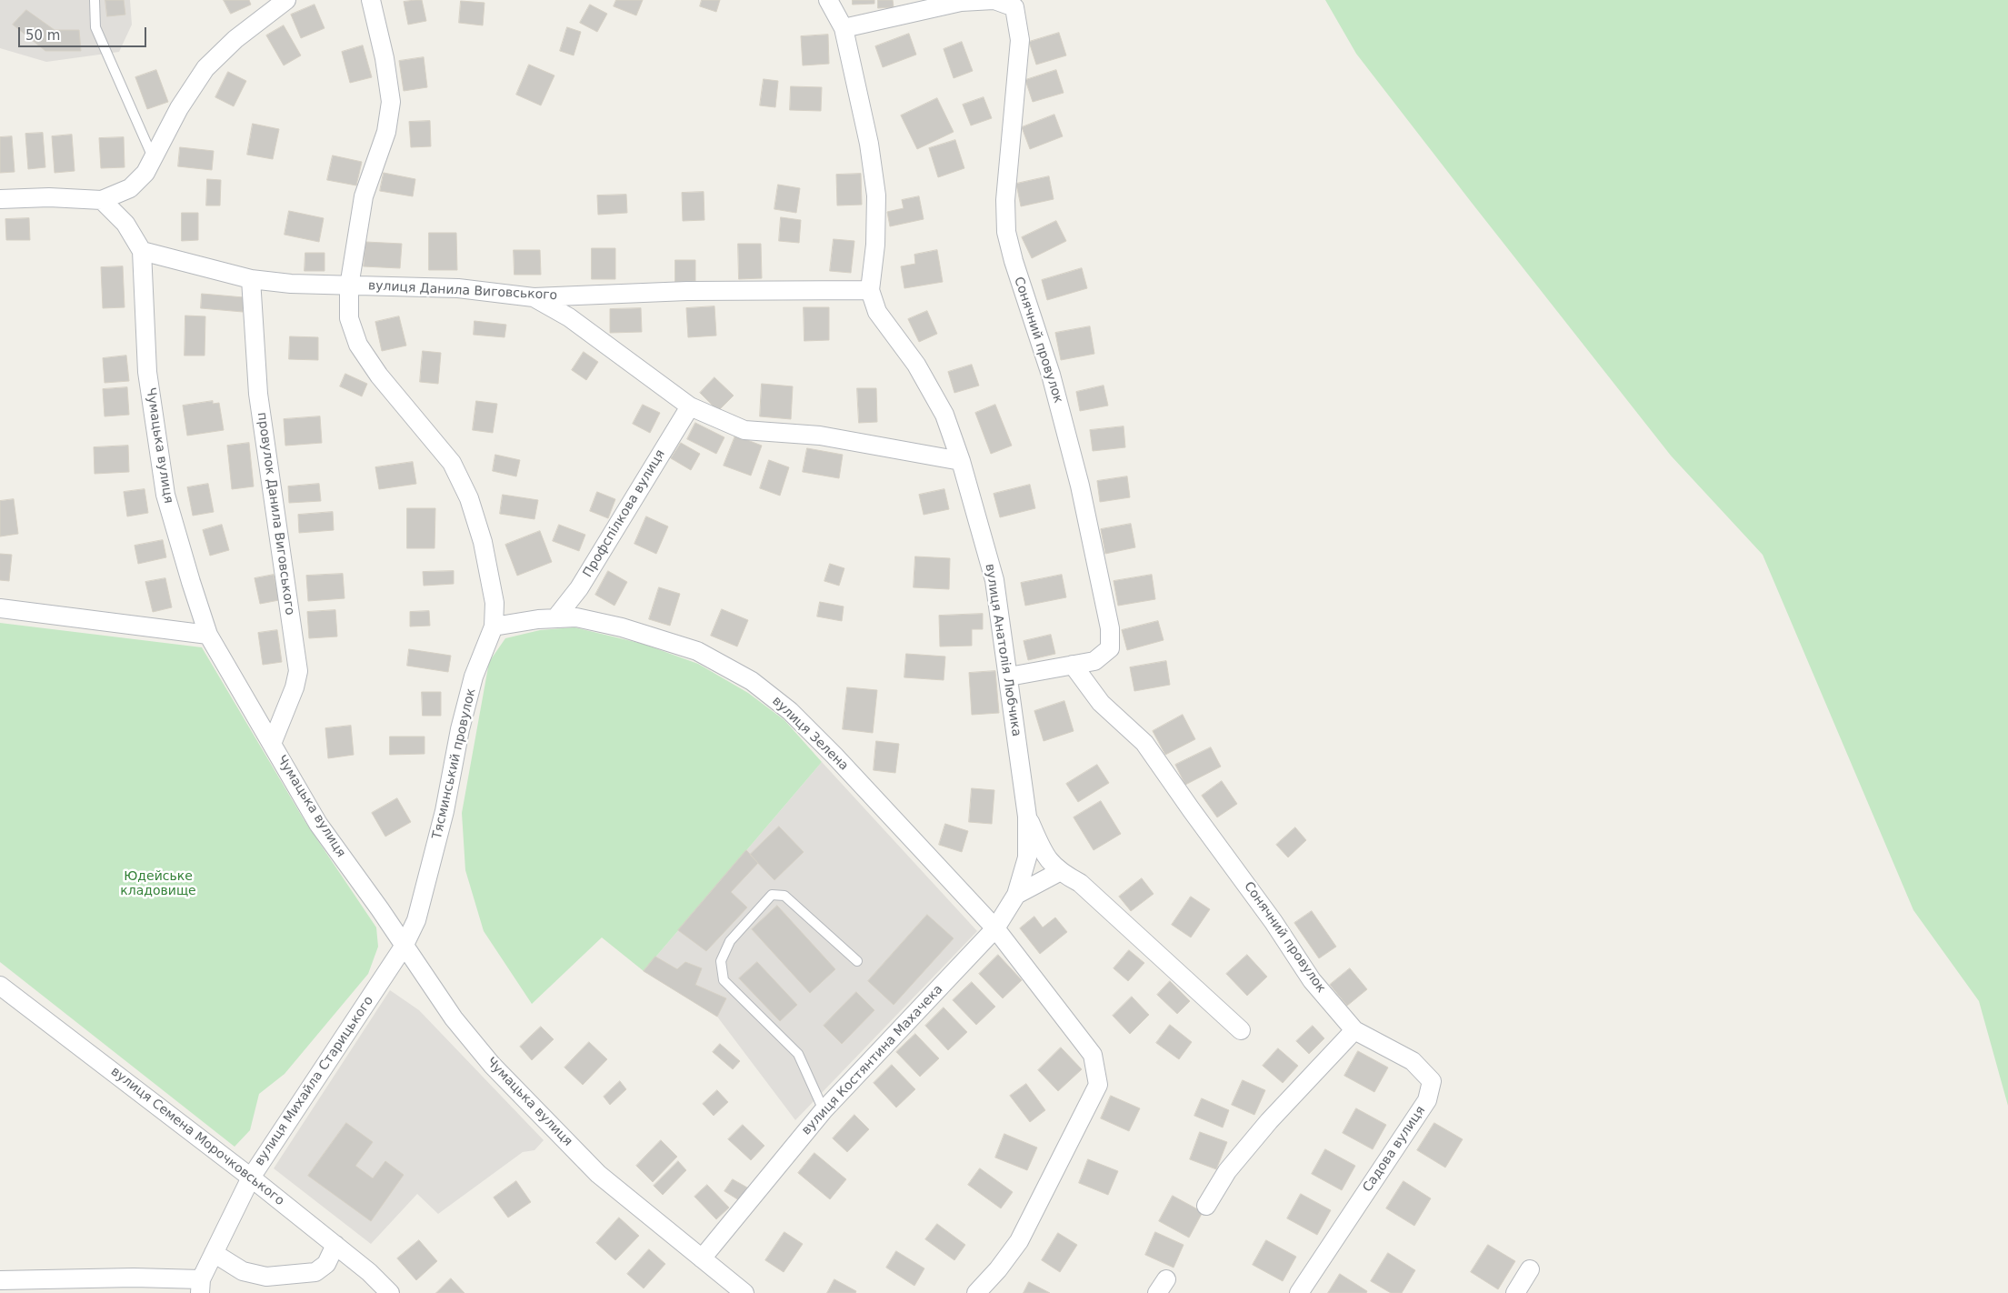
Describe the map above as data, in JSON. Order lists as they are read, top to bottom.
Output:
{
  "streets": {
    "street": [
      "вулиця Данила Виговського",
      "Сонячний провулок",
      "Чумацька вулиця",
      "провулок Данила Виговського",
      "Профспілкова вулиця",
      "вулиця Анатолія Любчика",
      "вулиця Зелена",
      "Тясминський провулок",
      "вулиця Костянтина Махачека",
      "вулиця Михайла Старицького",
      "вулиця Семена Морочковського",
      "Садова вулиця"
    ]
  },
  "crossings": [
    ["вулиця Данила Виговського", "Чумацька вулиця"],
    ["вулиця Данила Виговського", "провулок Данила Виговського"],
    ["вулиця Данила Виговського", "вулиця Анатолія Любчика"],
    ["вулиця Данила Виговського", "Тясминський провулок"],
    ["Сонячний провулок", "вулиця Анатолія Любчика"],
    ["Сонячний провулок", "Садова вулиця"],
    ["Чумацька вулиця", "провулок Данила Виговського"],
    ["Чумацька вулиця", "Тясминський провулок"],
    ["Чумацька вулиця", "вулиця Костянтина Махачека"],
    ["Чумацька вулиця", "вулиця Михайла Старицького"],
    ["Профспілкова вулиця", "вулиця Зелена"],
    ["вулиця Анатолія Любчика", "вулиця Зелена"],
    ["вулиця Анатолія Любчика", "вулиця Костянтина Махачека"],
    ["вулиця Зелена", "Тясминський провулок"],
    ["вулиця Зелена", "вулиця Костянтина Махачека"],
    ["Тясминський провулок", "вулиця Михайла Старицького"],
    ["вулиця Михайла Старицького", "вулиця Семена Морочковського"]
  ],
  "parks": ["Юдейське кладовище"],
  "scale_bar": "50 m"
}
